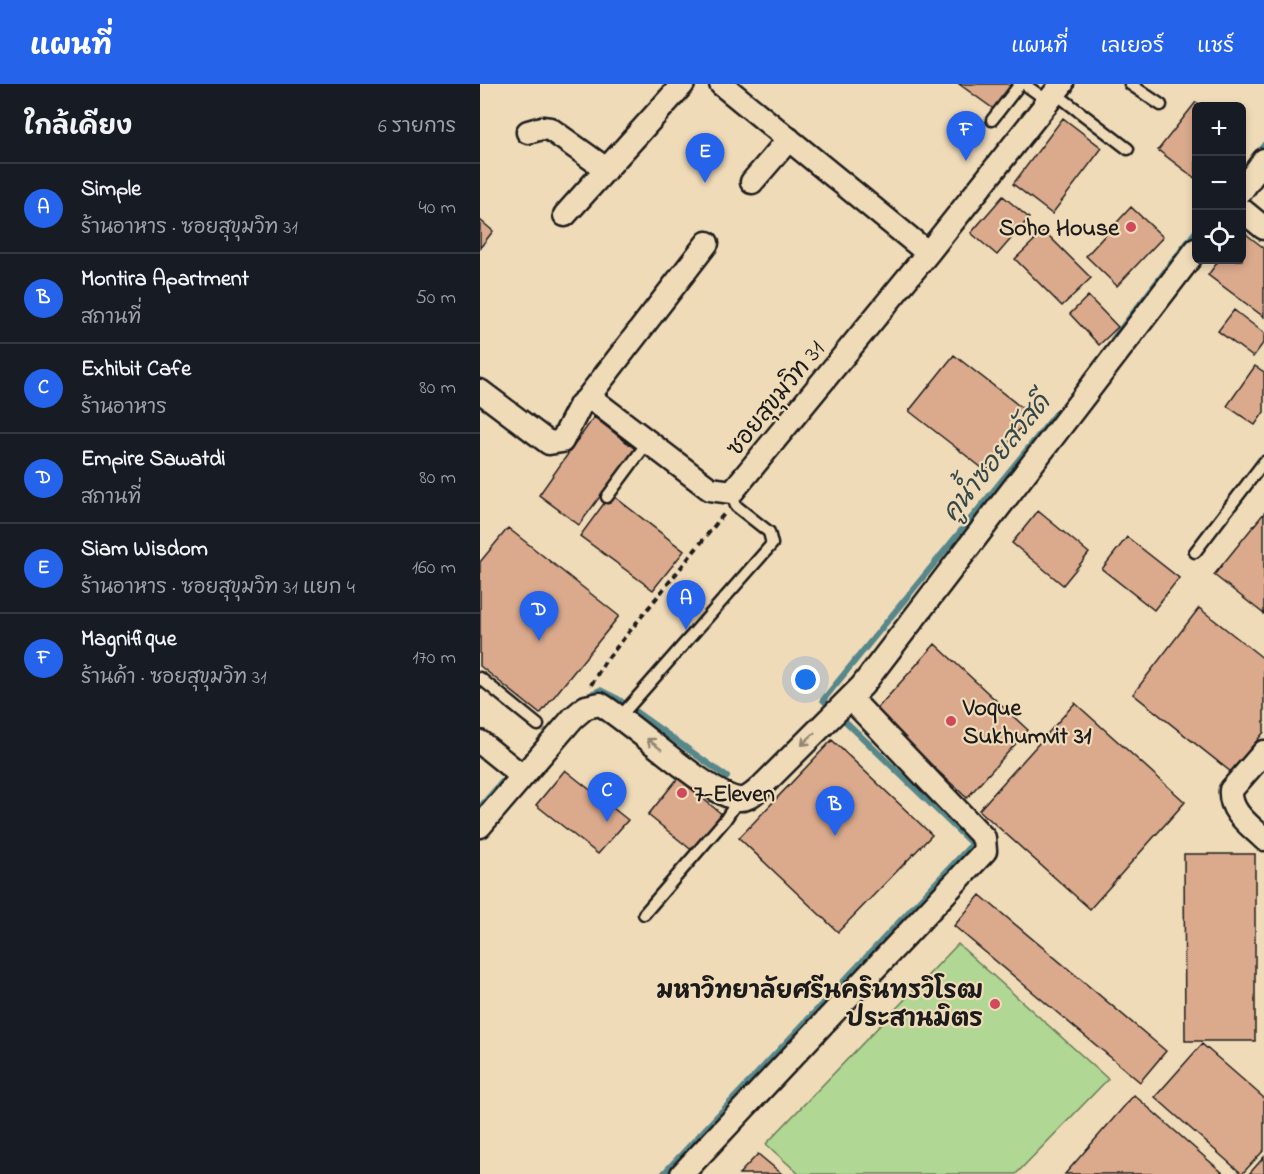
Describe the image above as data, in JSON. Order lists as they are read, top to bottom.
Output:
{
  "streets": {
    "street": ["ซอยสุขุมวิท 31"]
  },
  "water": ["คูน้ำซอยสวัสดี"],
  "places": [
    "Soho House",
    "Voque Sukhumvit 31",
    "7-Eleven",
    "มหาวิทยาลัยศรีนครินทรวิโรฒ ประสานมิตร"
  ],
  "page": {
    "header": "แผนที่",
    "nav": ["แผนที่", "เลเยอร์", "แชร์"],
    "heading": ["ใกล้เคียง", "6 รายการ"],
    "map_buttons": ["+", "−"],
    "pins": [
      "F",
      "E",
      "A",
      "D",
      "C",
      "B"
    ],
    "list": [
      {
        "mark": "A",
        "name": "Simple",
        "note": "ร้านอาหาร · ซอยสุขุมวิท 31",
        "value": "40 m"
      },
      {
        "mark": "B",
        "name": "Montira Apartment",
        "note": "สถานที่",
        "value": "50 m"
      },
      {
        "mark": "C",
        "name": "Exhibit Cafe",
        "note": "ร้านอาหาร",
        "value": "80 m"
      },
      {
        "mark": "D",
        "name": "Empire Sawatdi",
        "note": "สถานที่",
        "value": "80 m"
      },
      {
        "mark": "E",
        "name": "Siam Wisdom",
        "note": "ร้านอาหาร · ซอยสุขุมวิท 31 แยก 4",
        "value": "160 m"
      },
      {
        "mark": "F",
        "name": "Magnifique",
        "note": "ร้านค้า · ซอยสุขุมวิท 31",
        "value": "170 m"
      }
    ]
  }
}
